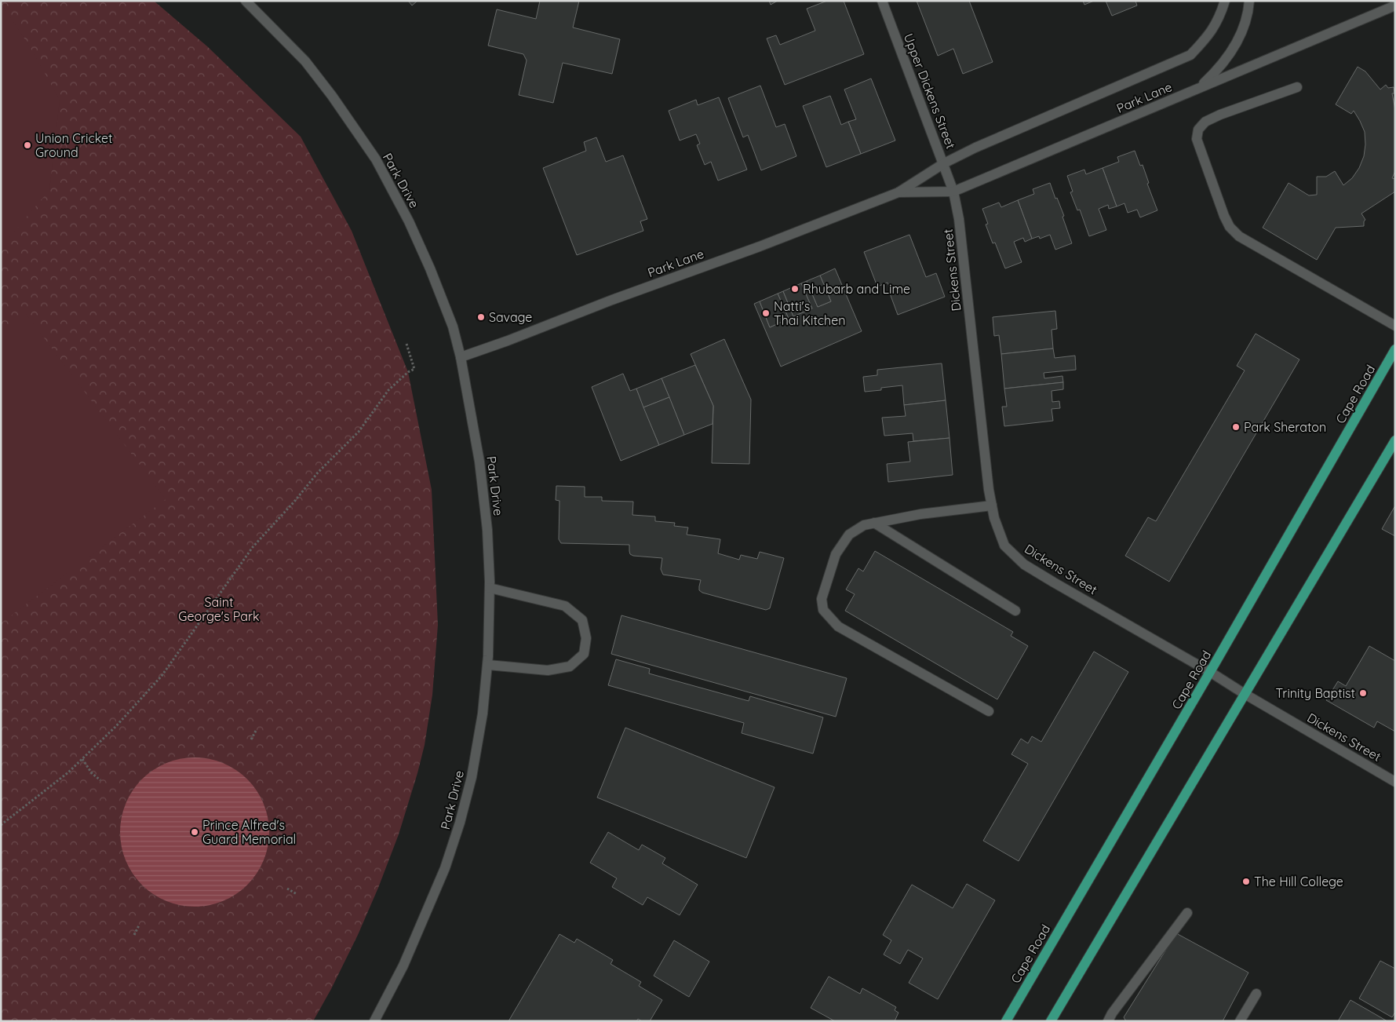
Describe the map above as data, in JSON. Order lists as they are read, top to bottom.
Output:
{
  "streets": {
    "main road": ["Cape Road"],
    "street": [
      "Upper Dickens Street",
      "Park Lane",
      "Park Drive",
      "Dickens Street"
    ]
  },
  "crossings": [
    ["Upper Dickens Street", "Park Lane"],
    ["Upper Dickens Street", "Dickens Street"],
    ["Park Lane", "Park Drive"],
    ["Park Lane", "Dickens Street"],
    ["Dickens Street", "Cape Road"]
  ],
  "parks": ["Saint George's Park"],
  "places": [
    "Union Cricket Ground",
    "Rhubarb and Lime",
    "Natti's Thai Kitchen",
    "Savage",
    "Park Sheraton",
    "Trinity Baptist",
    "Prince Alfred's Guard Memorial",
    "The Hill College"
  ]
}
